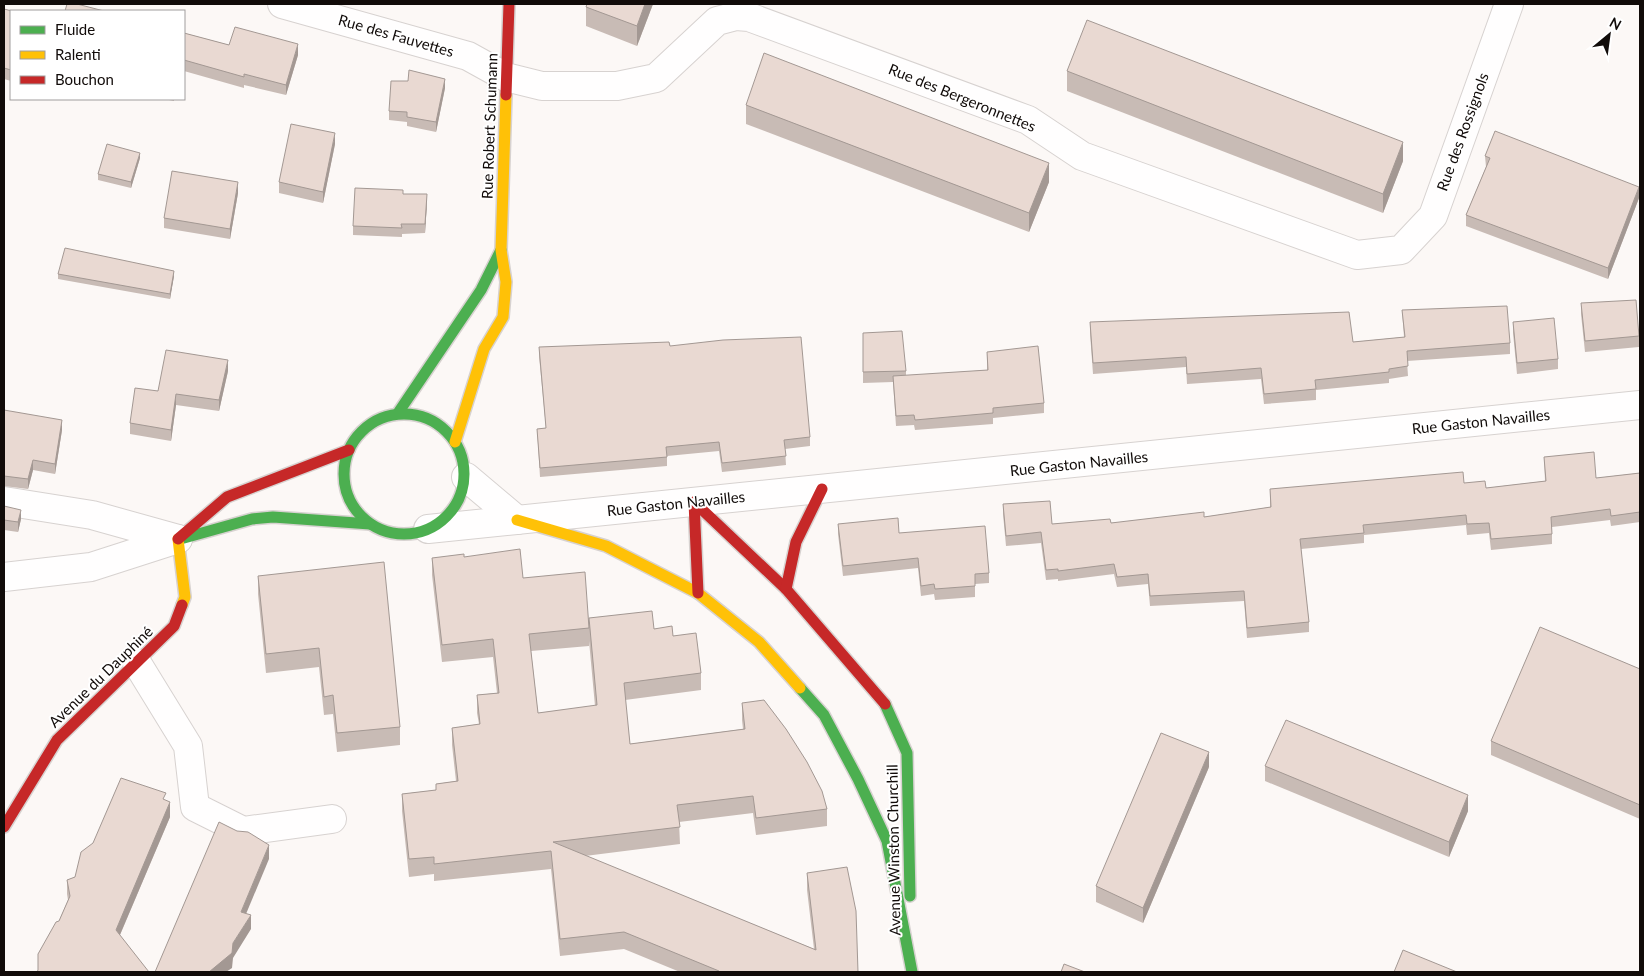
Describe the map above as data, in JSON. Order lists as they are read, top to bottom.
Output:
{
  "streets": {
    "street": [
      "Rue des Fauvettes",
      "Rue des Bergeronnettes",
      "Rue Robert Schumann",
      "Rue des Rossignols",
      "Rue Gaston Navailles",
      "Avenue du Dauphiné",
      "Avenue Winston Churchill"
    ]
  },
  "crossings": [
    ["Rue des Fauvettes", "Rue des Bergeronnettes"],
    ["Rue des Fauvettes", "Rue Robert Schumann"],
    ["Rue des Bergeronnettes", "Rue des Rossignols"],
    ["Rue Robert Schumann", "Rue Gaston Navailles"],
    ["Rue Gaston Navailles", "Avenue Winston Churchill"]
  ],
  "legend": ["Fluide", "Ralenti", "Bouchon"],
  "north": "top right"
}
